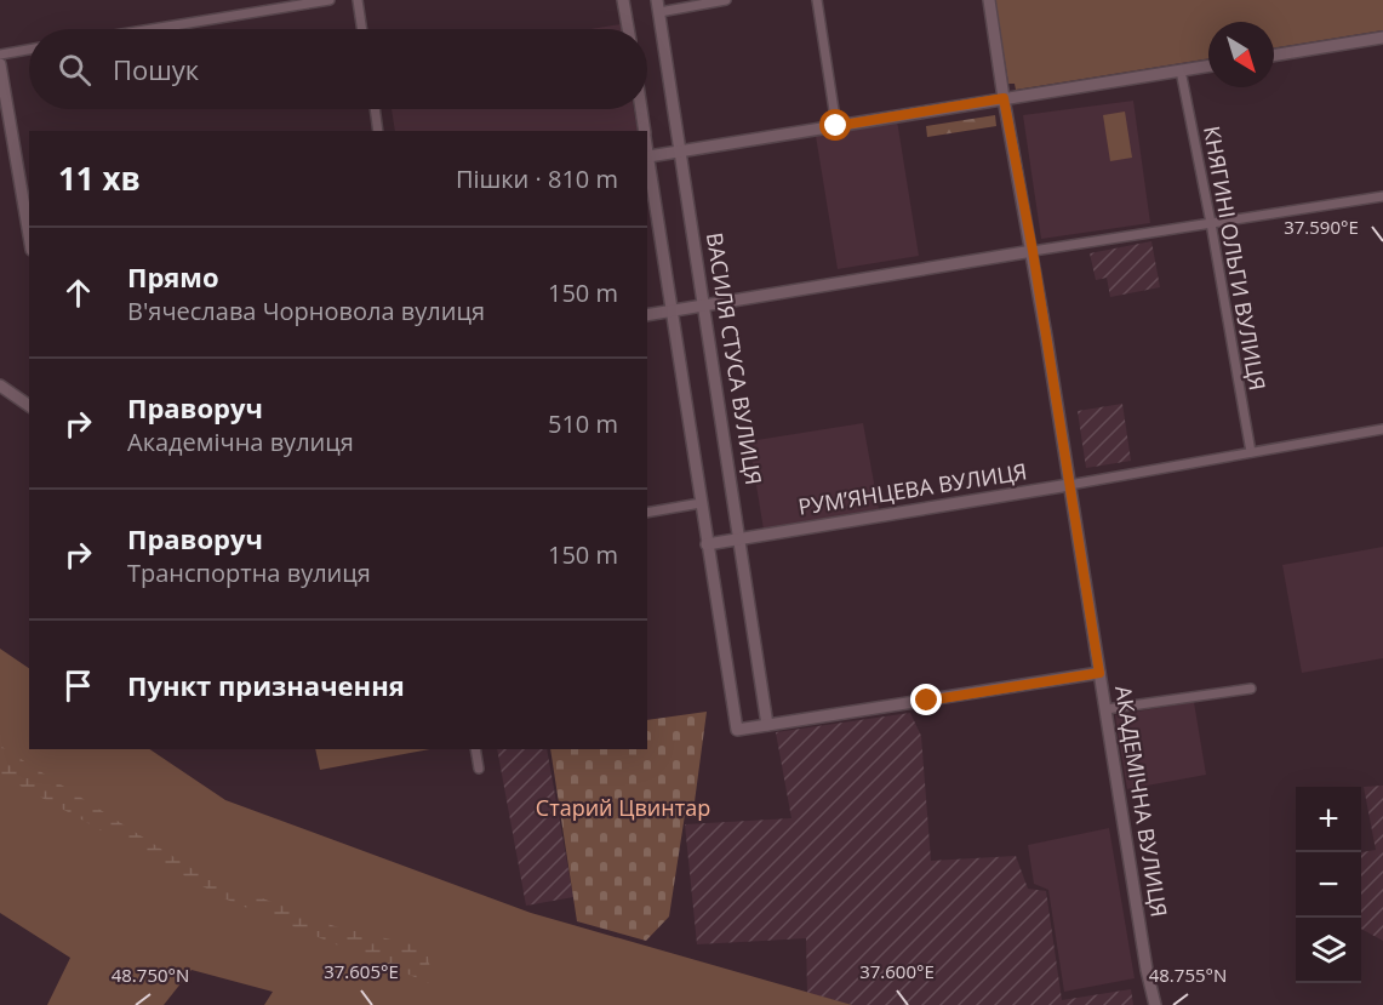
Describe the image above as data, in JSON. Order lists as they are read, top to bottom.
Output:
{
  "streets": {
    "street": [
      "КНЯГИНІ ОЛЬГИ ВУЛИЦЯ",
      "ВАСИЛЯ СТУСА ВУЛИЦЯ",
      "РУМ’ЯНЦЕВА ВУЛИЦЯ",
      "АКАДЕМІЧНА ВУЛИЦЯ"
    ]
  },
  "crossings": [
    ["КНЯГИНІ ОЛЬГИ ВУЛИЦЯ", "РУМ’ЯНЦЕВА ВУЛИЦЯ"],
    ["ВАСИЛЯ СТУСА ВУЛИЦЯ", "РУМ’ЯНЦЕВА ВУЛИЦЯ"],
    ["РУМ’ЯНЦЕВА ВУЛИЦЯ", "АКАДЕМІЧНА ВУЛИЦЯ"]
  ],
  "parks": ["Старий Цвинтар"],
  "north": "bottom right",
  "page": {
    "search": "Пошук",
    "heading": ["11 хв", "Пішки · 810 m"],
    "list": [
      ["Прямо", "В'ячеслава Чорновола вулиця", "150 m"],
      ["Праворуч", "Академічна вулиця", "510 m"],
      ["Праворуч", "Транспортна вулиця", "150 m"],
      "Пункт призначення"
    ],
    "map_buttons": ["+", "−"]
  },
  "coordinates": [
    "37.590°E",
    "37.605°E",
    "37.600°E",
    "48.750°N",
    "48.755°N"
  ]
}
